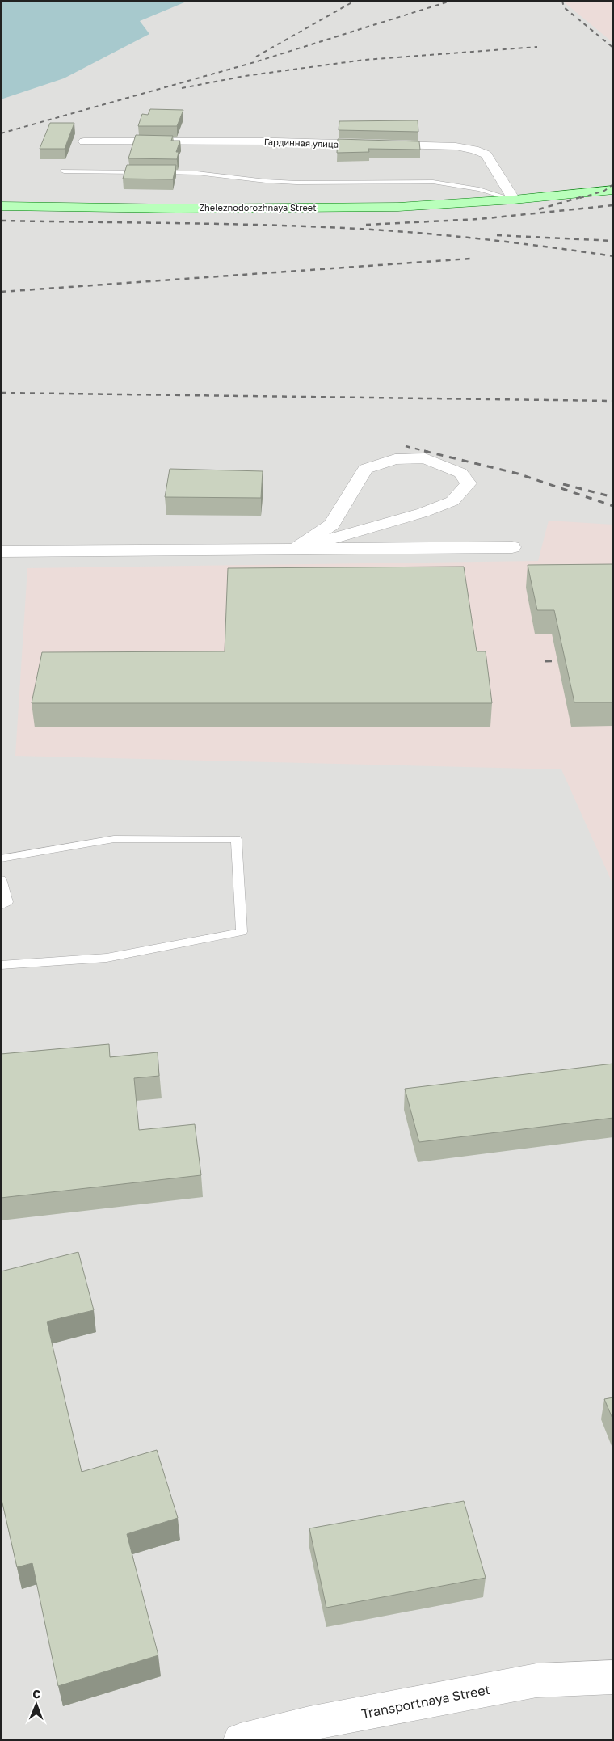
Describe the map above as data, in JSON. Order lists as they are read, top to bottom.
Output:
{
  "streets": {
    "street": ["Гардинная улица", "Zheleznodorozhnaya Street", "Transportnaya Street"]
  },
  "crossings": [
    ["Гардинная улица", "Zheleznodorozhnaya Street"]
  ],
  "north": "top"
}
